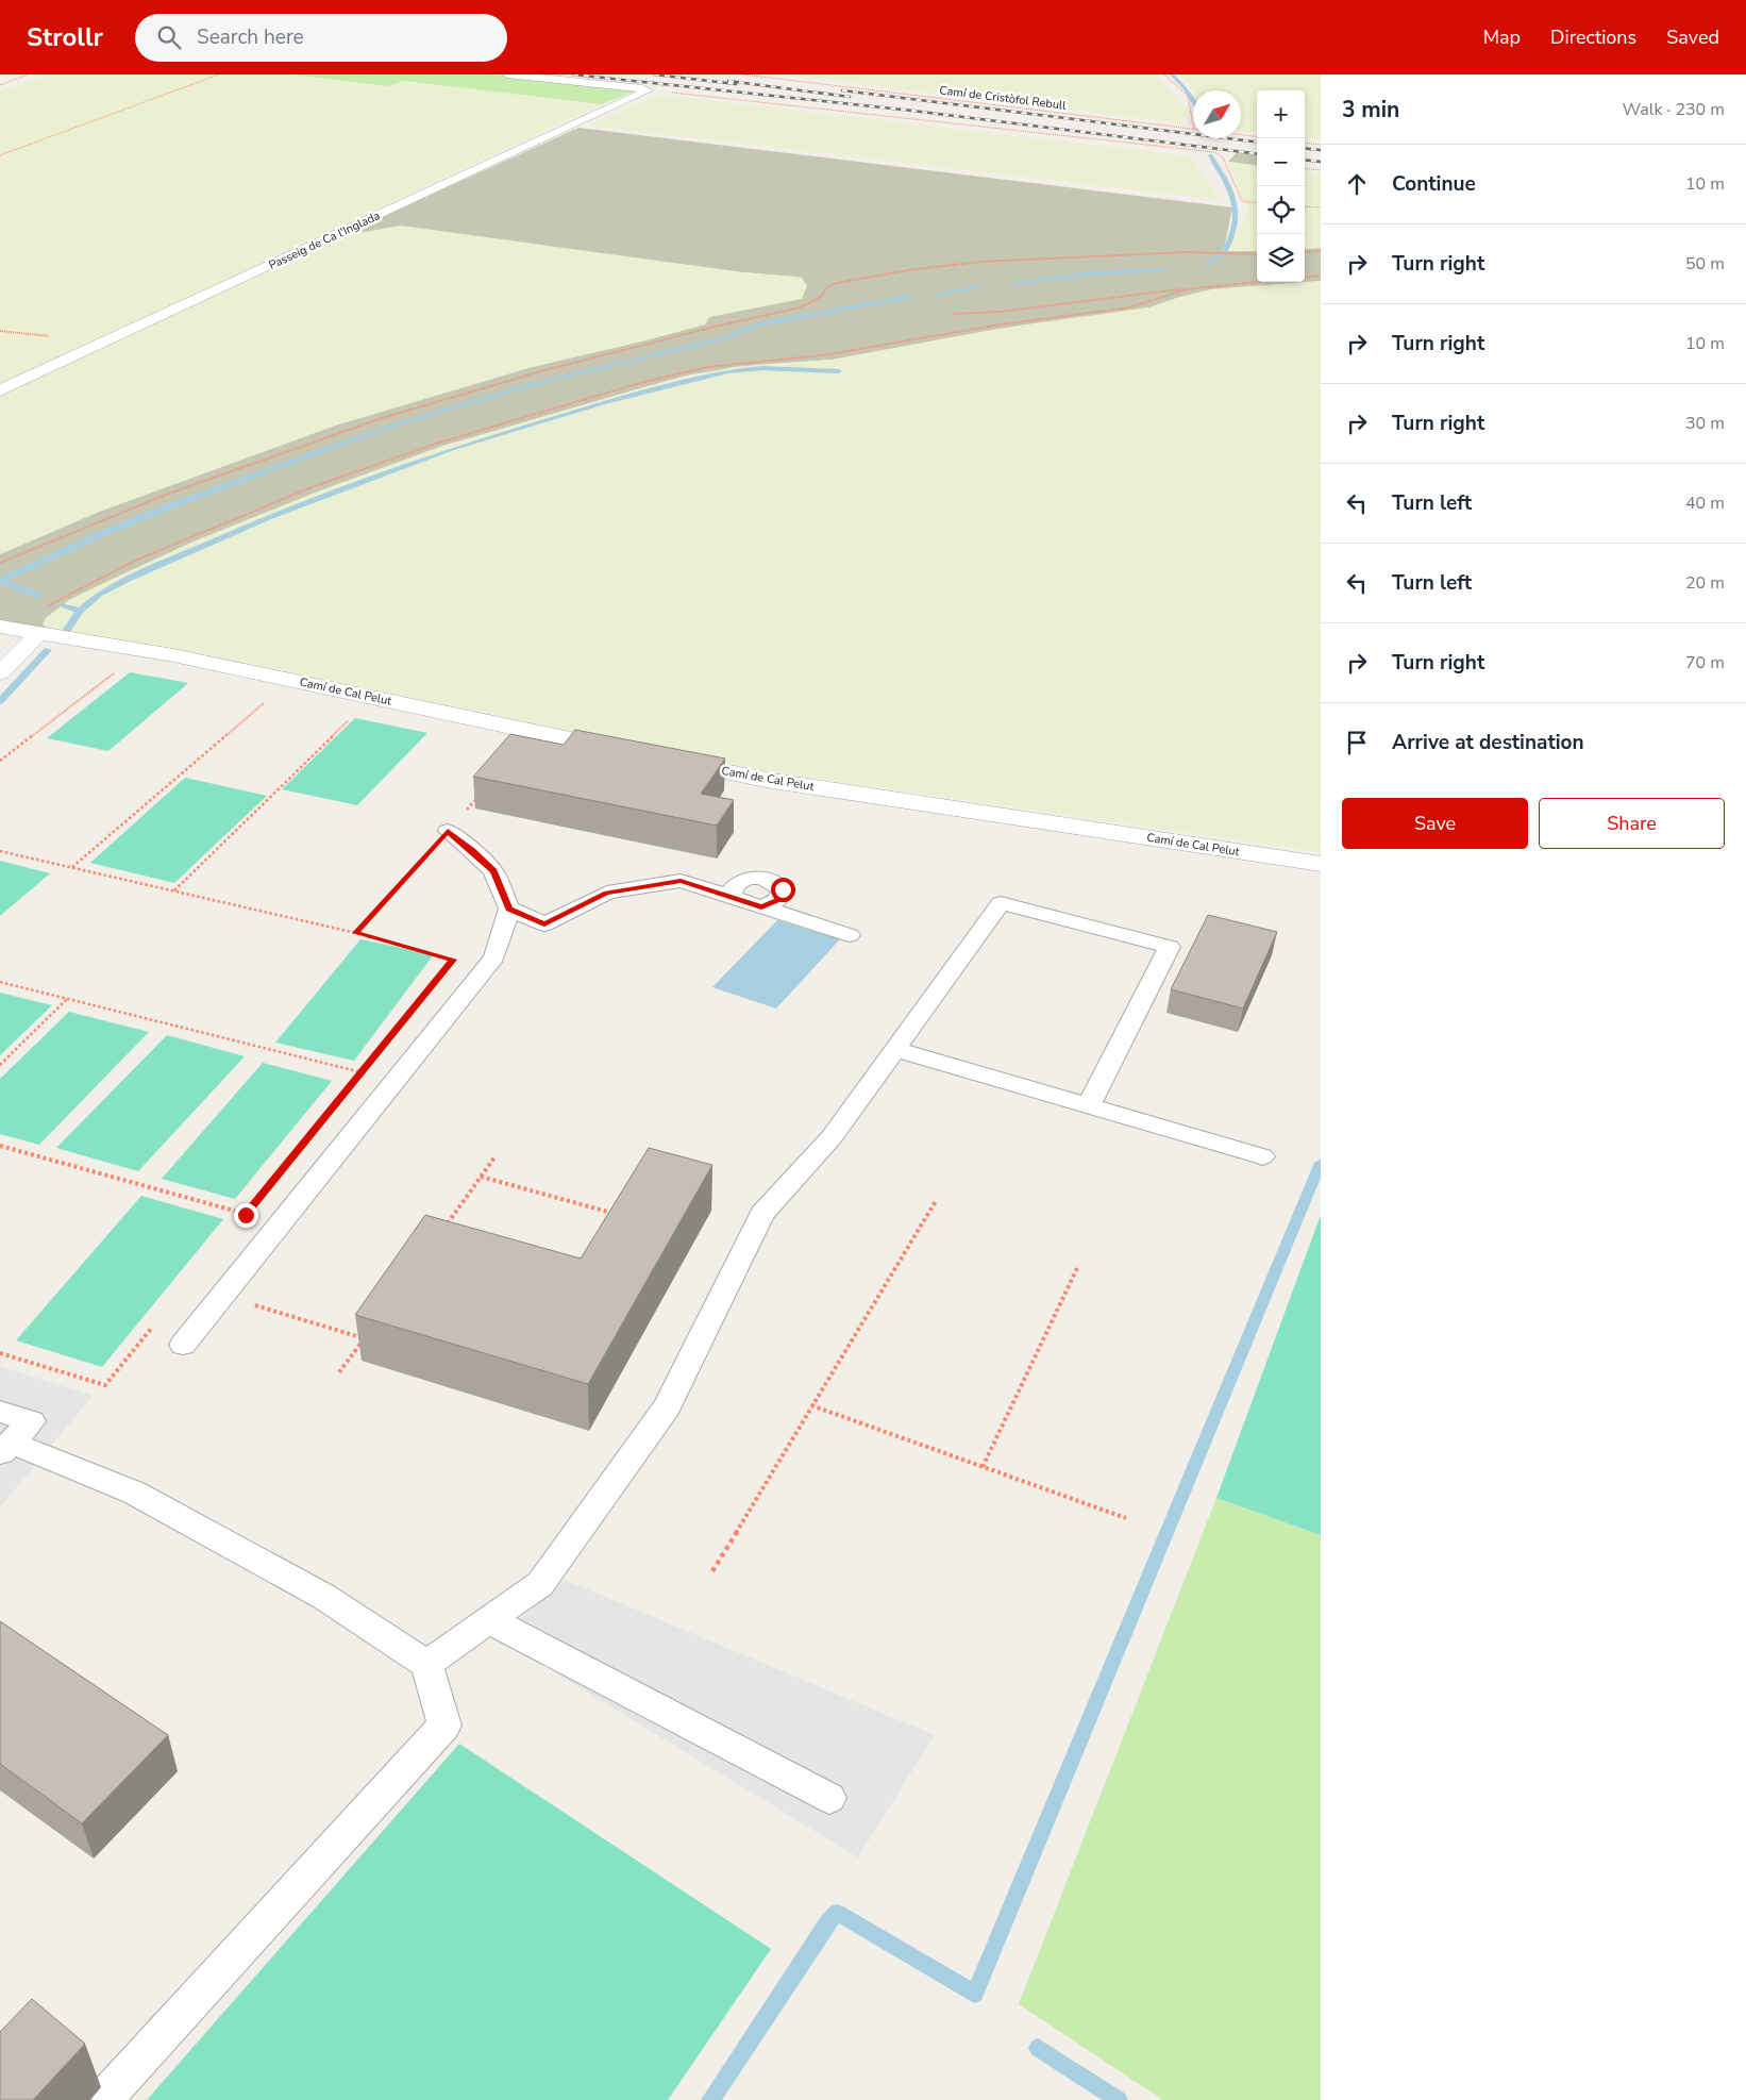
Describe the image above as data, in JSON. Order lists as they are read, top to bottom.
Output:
{
  "streets": {
    "street": ["Passeig de Ca l'Inglada", "Camí de Cal Pelut"],
    "path": ["Camí de Cristòfol Rebull"]
  },
  "north": "top right",
  "page": {
    "header": "Strollr",
    "search": "Search here",
    "nav": ["Map", "Directions", "Saved"],
    "heading": ["3 min", "Walk · 230 m"],
    "map_buttons": ["+", "−"],
    "list": [
      ["Continue", "10 m"],
      ["Turn right", "50 m"],
      ["Turn right", "10 m"],
      ["Turn right", "30 m"],
      ["Turn left", "40 m"],
      ["Turn left", "20 m"],
      ["Turn right", "70 m"],
      "Arrive at destination"
    ],
    "buttons": ["Save", "Share"]
  }
}
